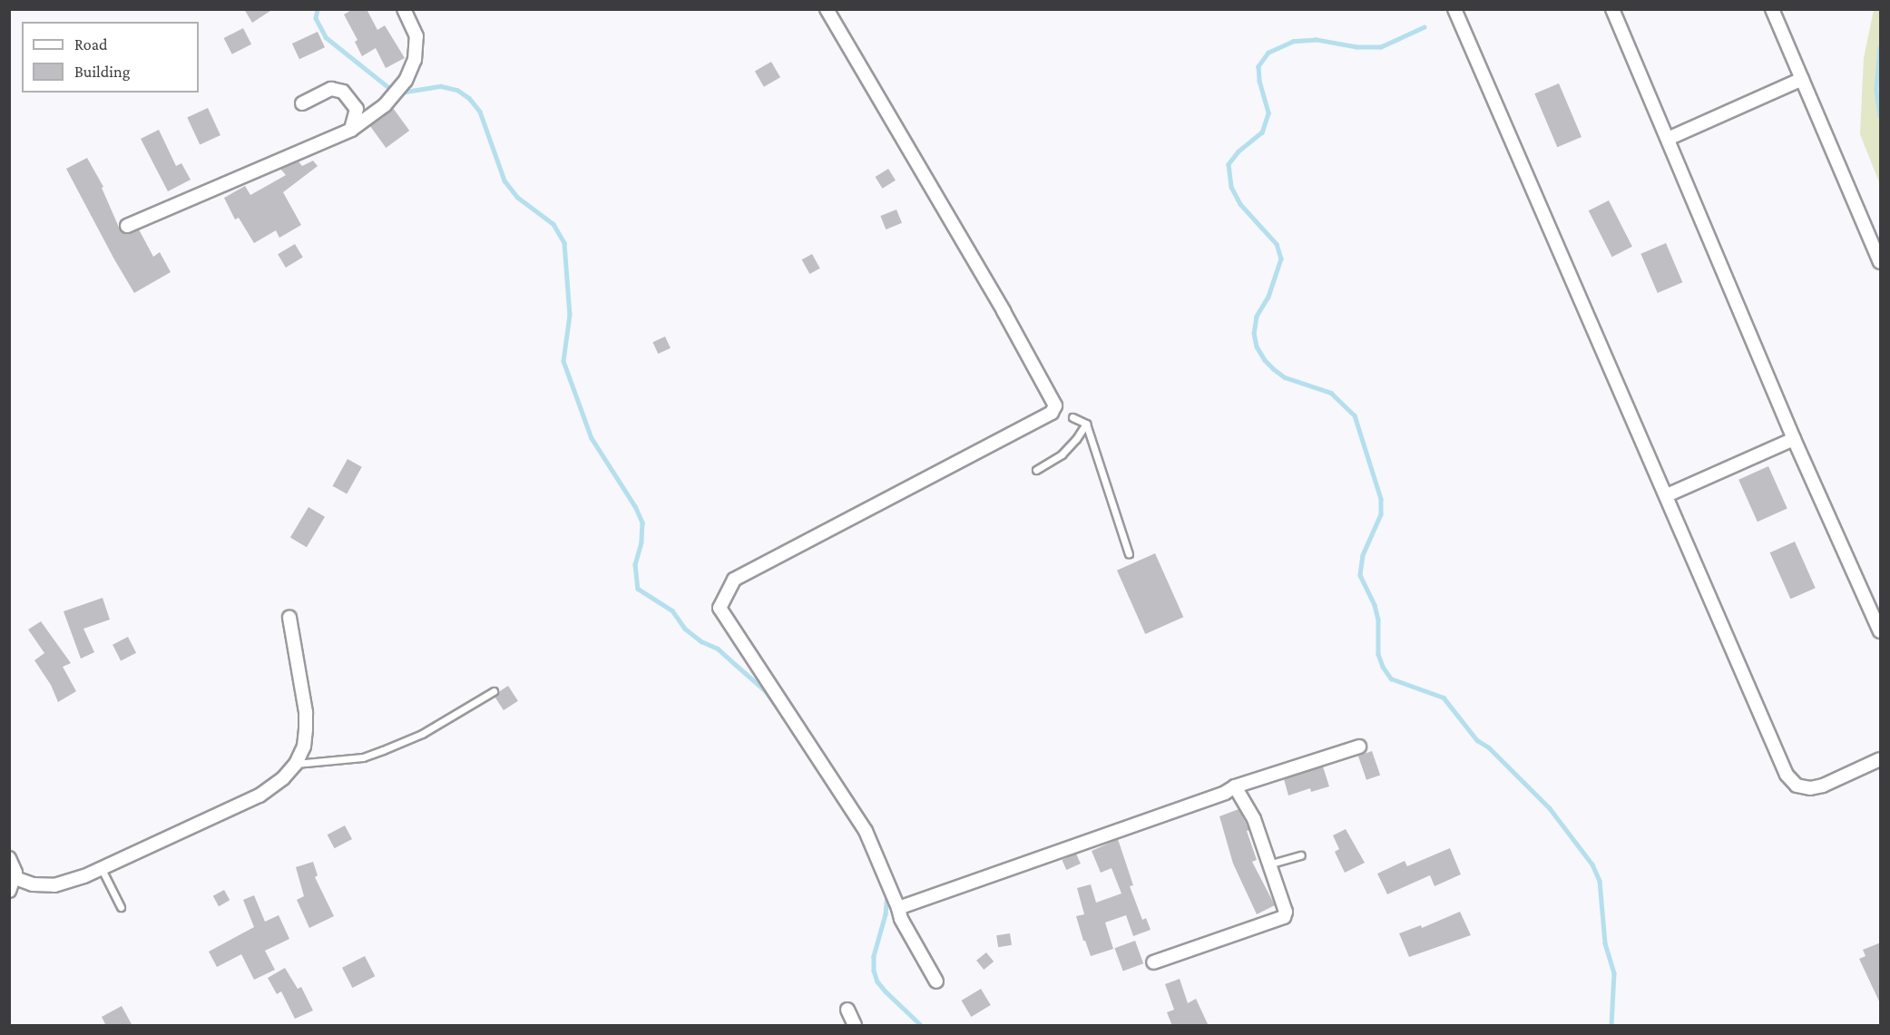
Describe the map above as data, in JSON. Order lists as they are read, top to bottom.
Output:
{
  "legend": ["Road", "Building"]
}
